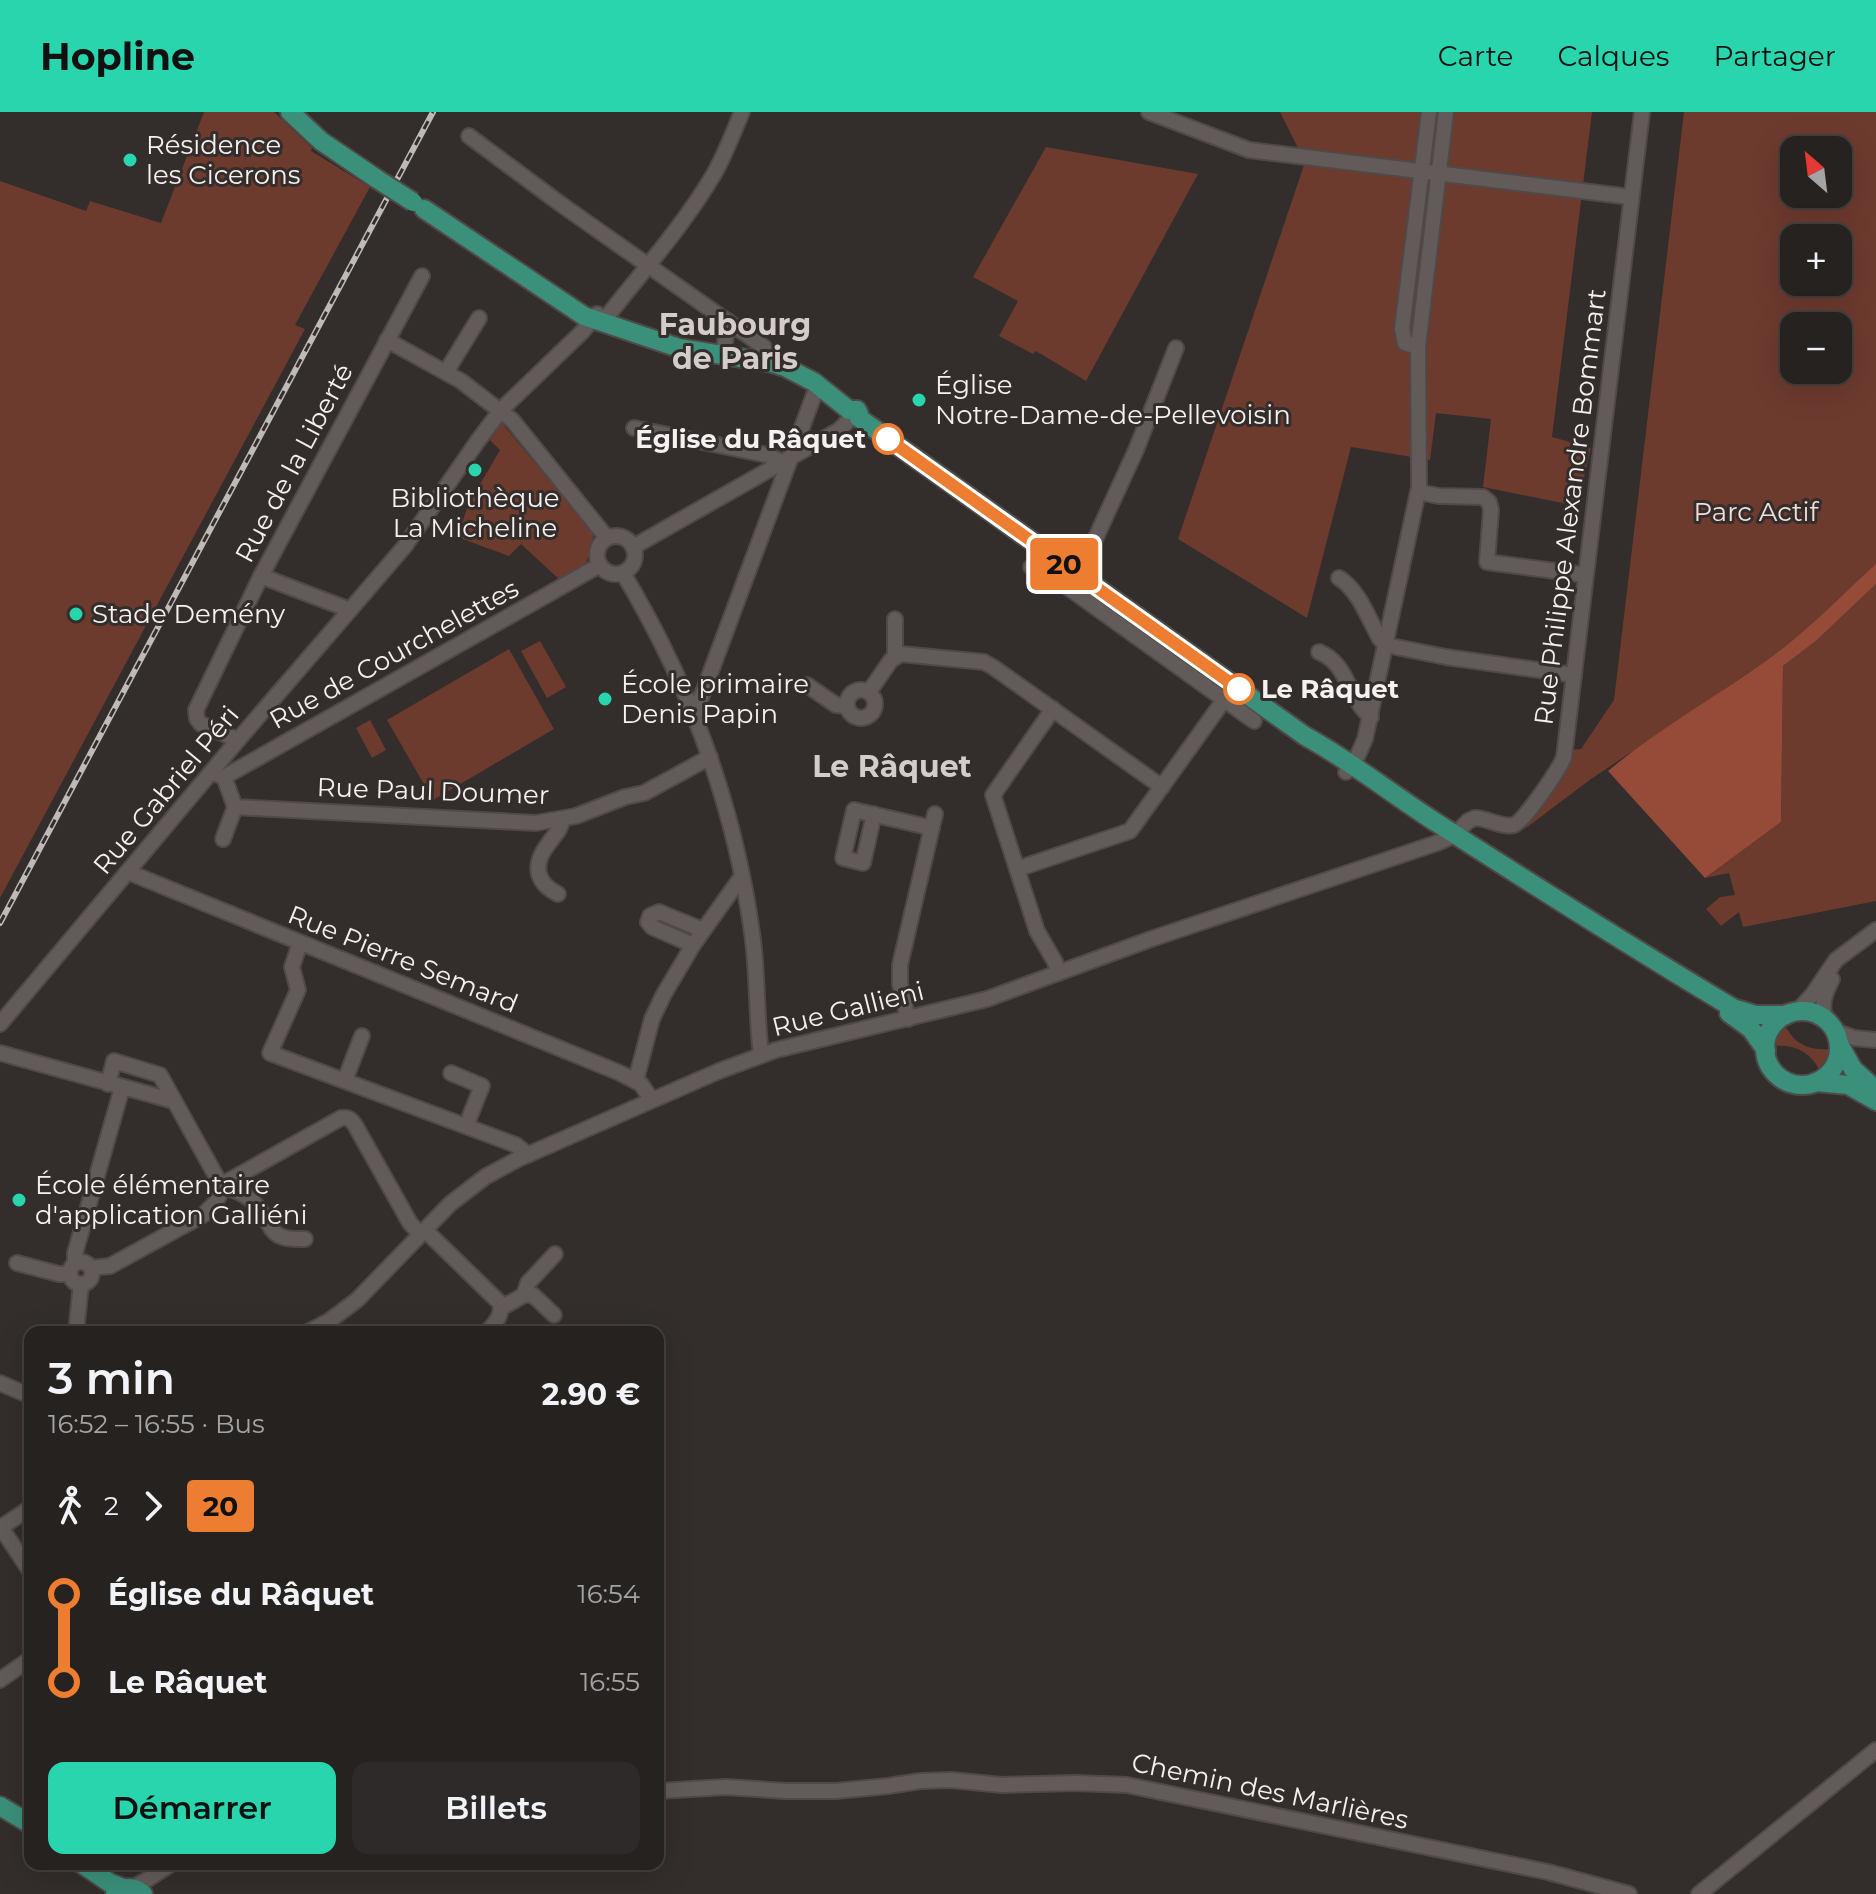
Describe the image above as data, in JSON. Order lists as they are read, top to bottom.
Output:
{
  "streets": {
    "street": [
      "Rue de la Liberté",
      "Rue Philippe Alexandre Bommart",
      "Rue de Courchelettes",
      "Rue Gabriel Péri",
      "Rue Paul Doumer",
      "Rue Pierre Semard",
      "Rue Gallieni",
      "Chemin des Marlières"
    ]
  },
  "crossings": [
    ["Rue de la Liberté", "Rue Gabriel Péri"],
    ["Rue Philippe Alexandre Bommart", "Rue Gallieni"],
    ["Rue de Courchelettes", "Rue Gabriel Péri"],
    ["Rue Gabriel Péri", "Rue Pierre Semard"],
    ["Rue Pierre Semard", "Rue Gallieni"]
  ],
  "districts": ["Faubourg de Paris", "Le Râquet"],
  "parks": ["Parc Actif"],
  "places": [
    "Résidence les Cicerons",
    "Église Notre-Dame-de-Pellevoisin",
    "Église du Râquet",
    "Bibliothèque La Micheline",
    "Stade Demény",
    "Le Râquet",
    "École primaire Denis Papin",
    "École élémentaire d'application Galliéni"
  ],
  "lines": ["bus line 20"],
  "north": "top left",
  "page": {
    "header": "Hopline",
    "nav": ["Carte", "Calques", "Partager"],
    "on_map": "20",
    "map_buttons": ["+", "−"],
    "heading": ["3 min", "16:52 – 16:55 · Bus", "2.90 €"],
    "legs": ["2", "20"],
    "list": [
      {
        "name": "Église du Râquet",
        "value": "16:54"
      },
      {
        "name": "Le Râquet",
        "value": "16:55"
      }
    ],
    "buttons": ["Démarrer", "Billets"]
  }
}
